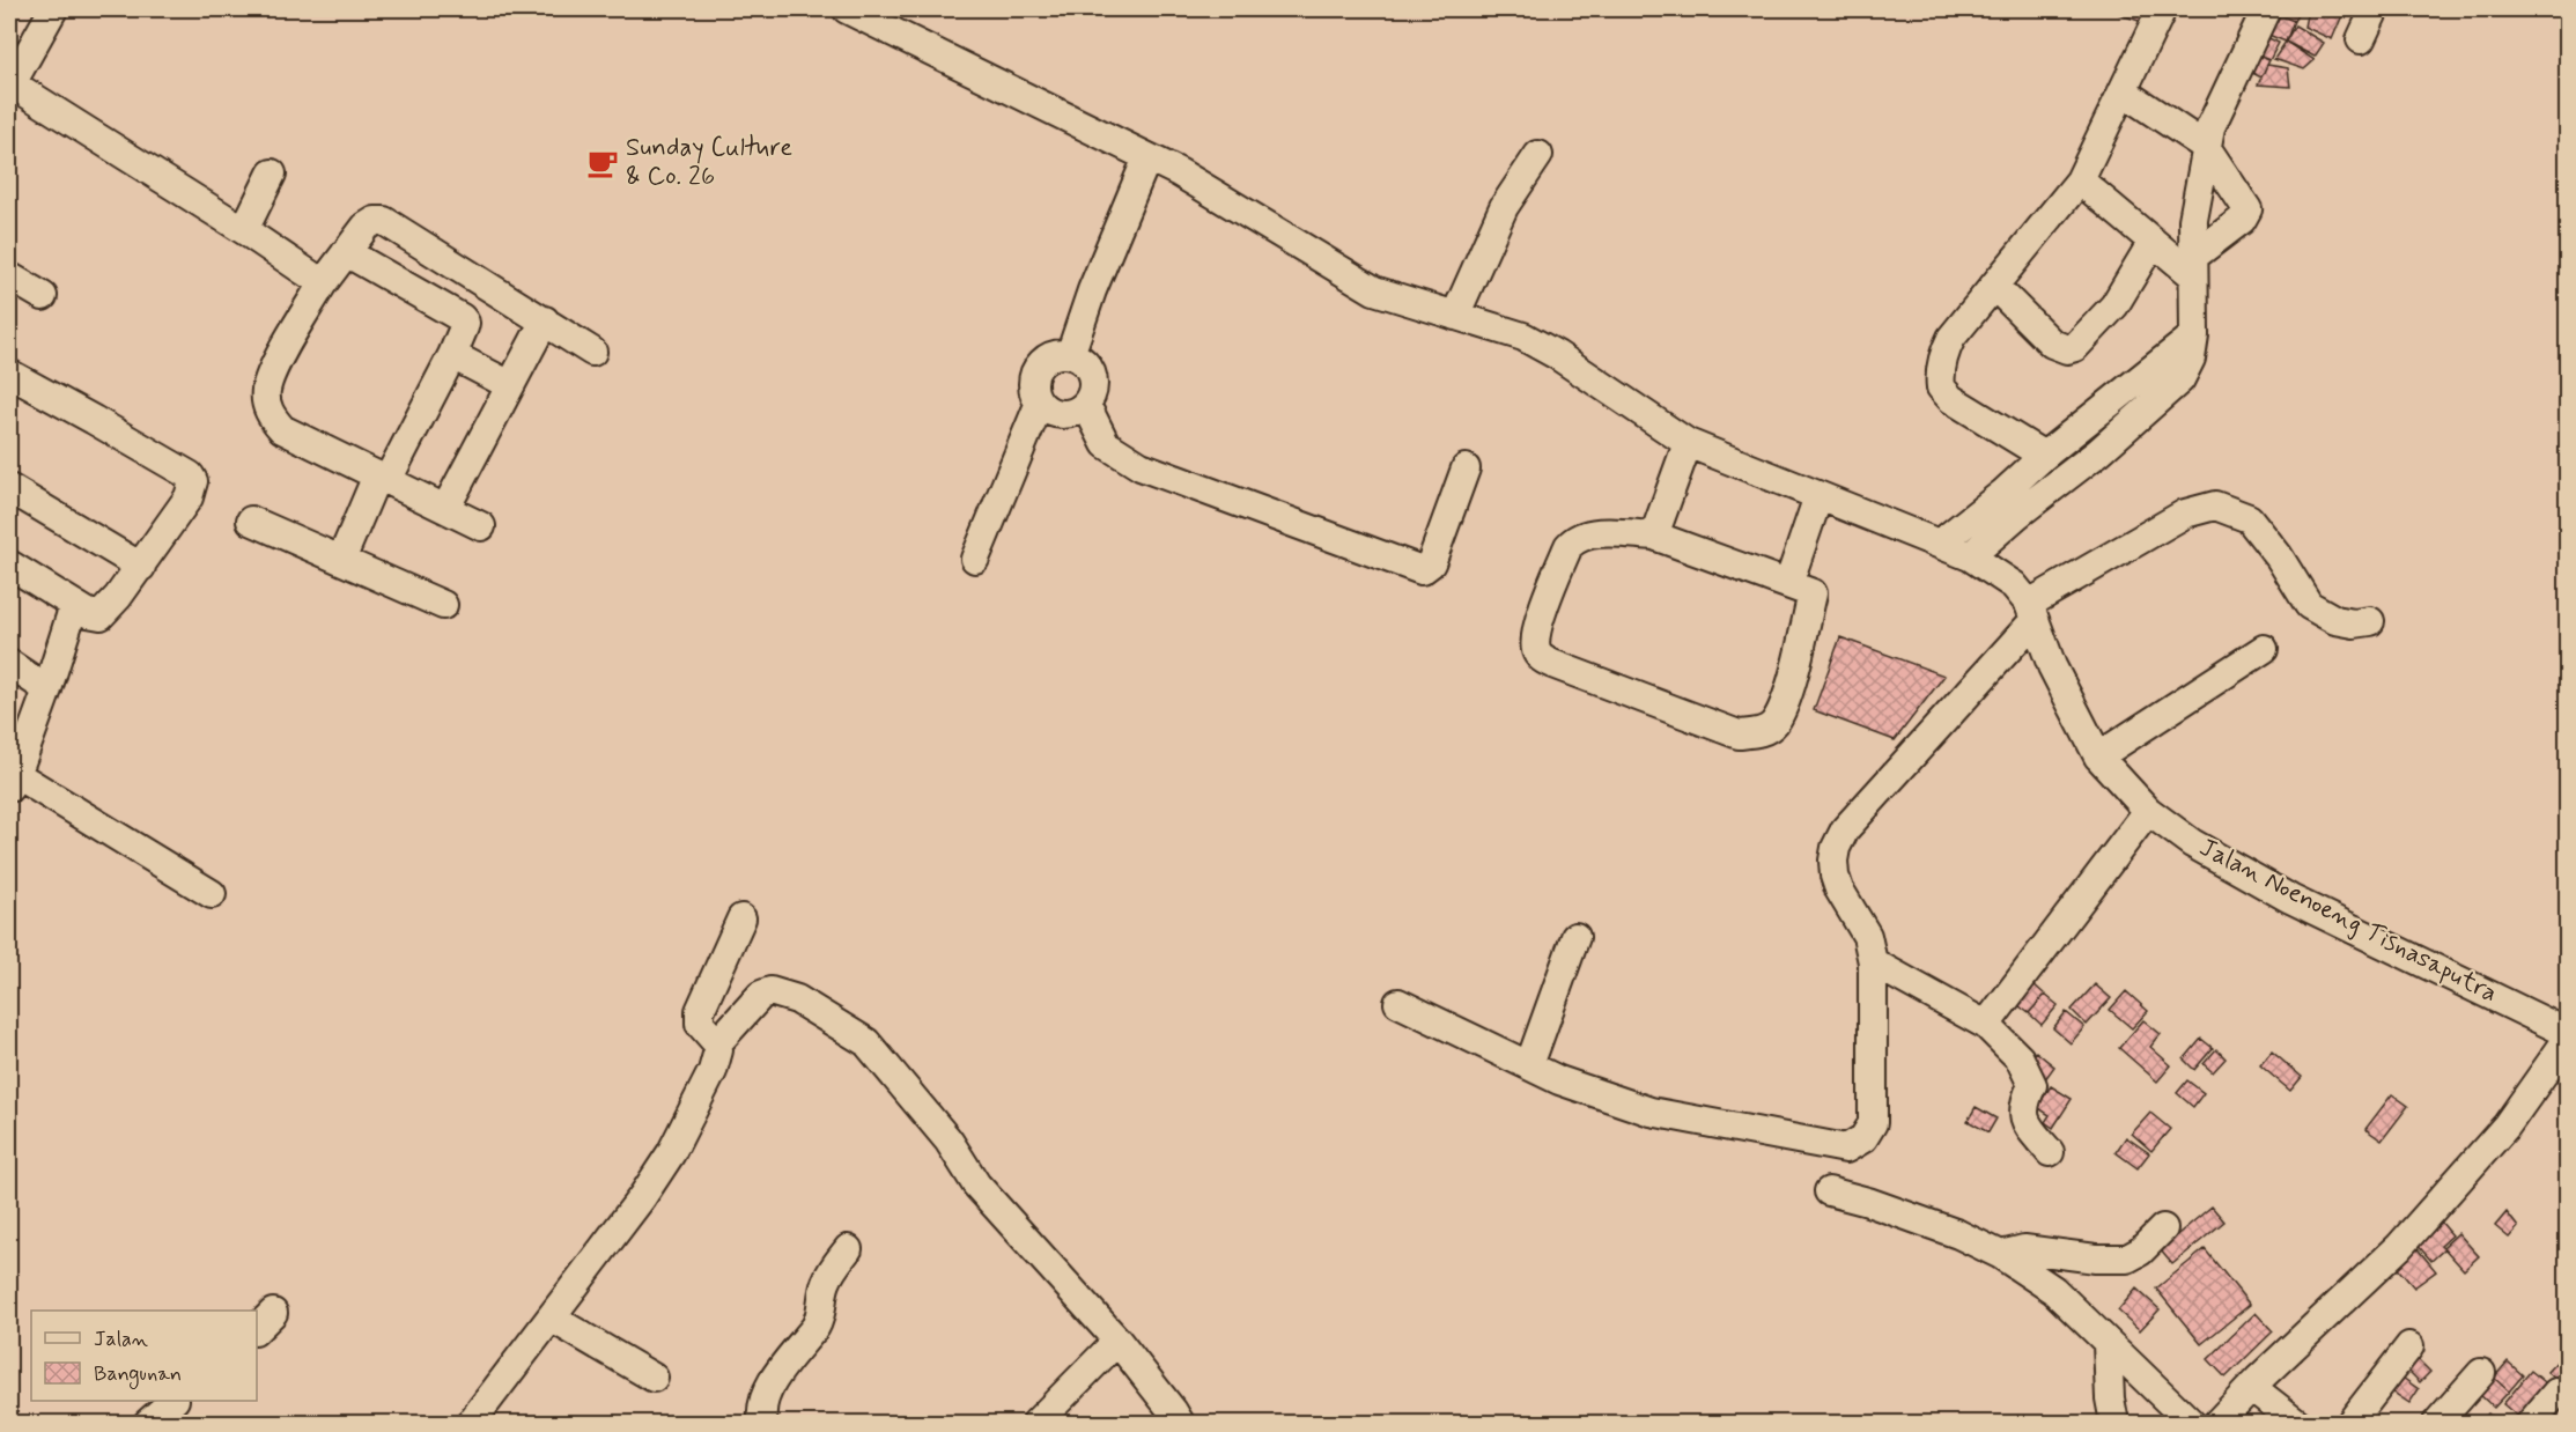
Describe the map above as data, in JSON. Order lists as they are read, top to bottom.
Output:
{
  "streets": {
    "street": ["Jalan Noenoeng Tisnasaputra"]
  },
  "places": {
    "cafe": ["Sunday Culture & Co. 26"]
  },
  "legend": ["Jalan", "Bangunan"]
}
